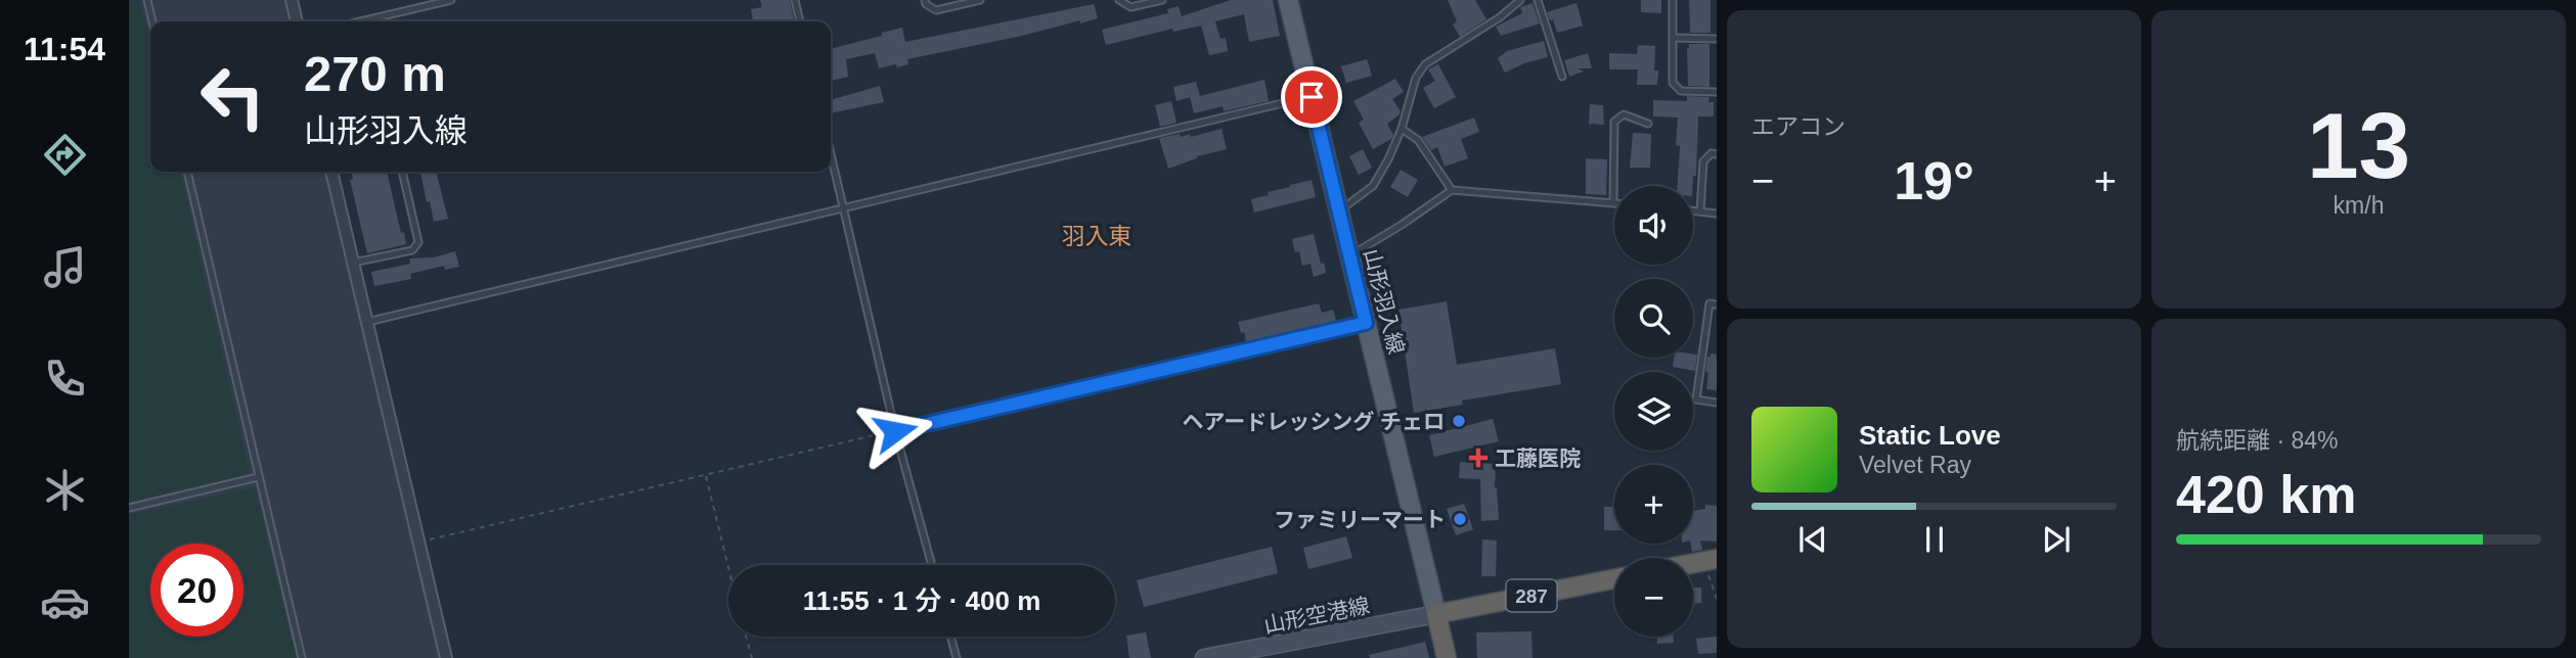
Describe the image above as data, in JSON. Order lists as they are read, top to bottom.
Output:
{
  "streets": {
    "highway": ["287"],
    "main road": ["山形羽入線", "山形空港線"]
  },
  "crossings": [
    ["山形羽入線", "287"],
    ["山形羽入線", "山形空港線"],
    ["287", "山形空港線"]
  ],
  "districts": ["羽入東"],
  "places": {
    "other": ["ヘアードレッシング チェロ", "ファミリーマート"],
    "health": ["工藤医院"]
  },
  "page": {
    "tabs": "11:54",
    "tile": [
      "エアコン",
      ["13", "km/h"],
      ["航続距離 · 84%", "420 km"]
    ],
    "turn": ["270 m", "山形羽入線"],
    "heat": ["−", "19°", "+"],
    "map_buttons": ["+", "−"],
    "song": ["Static Love", "Velvet Ray"],
    "limit": "20",
    "trip": "11:55 · 1 分 · 400 m"
  }
}
